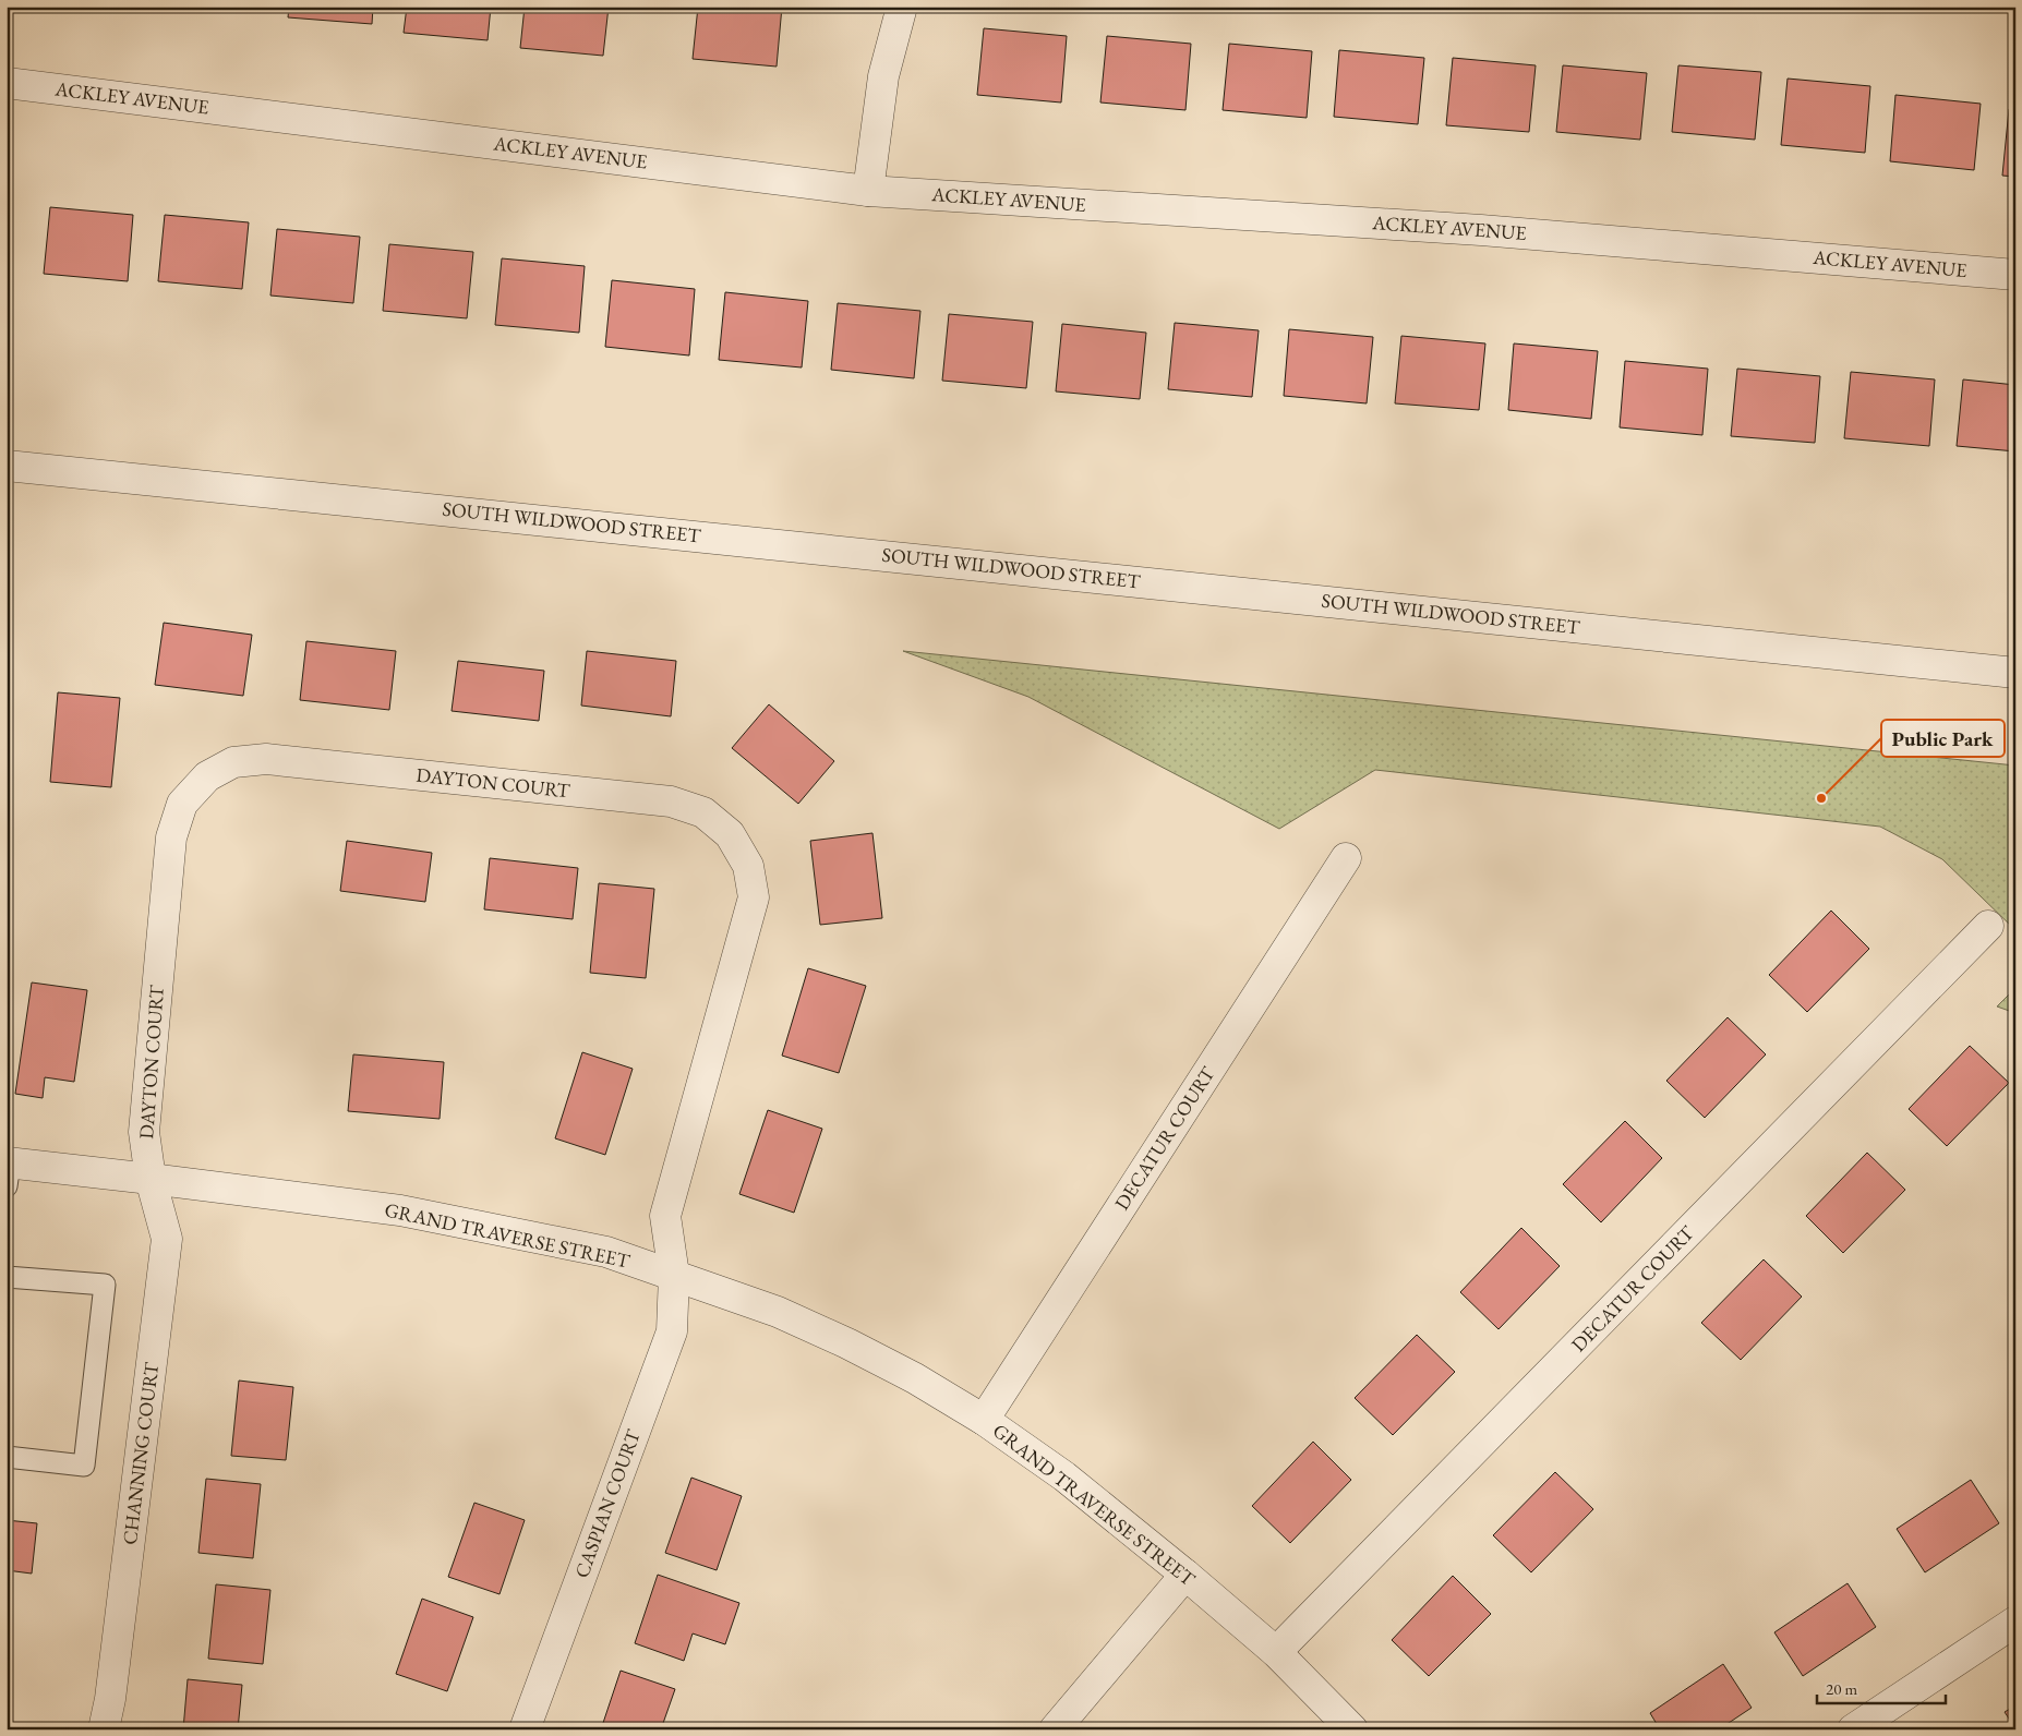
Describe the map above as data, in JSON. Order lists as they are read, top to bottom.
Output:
{
  "streets": {
    "street": [
      "ACKLEY AVENUE",
      "SOUTH WILDWOOD STREET",
      "DAYTON COURT",
      "DECATUR COURT",
      "GRAND TRAVERSE STREET",
      "CHANNING COURT",
      "CASPIAN COURT"
    ]
  },
  "crossings": [
    ["DAYTON COURT", "GRAND TRAVERSE STREET"],
    ["DAYTON COURT", "CHANNING COURT"],
    ["DAYTON COURT", "CASPIAN COURT"],
    ["DECATUR COURT", "GRAND TRAVERSE STREET"],
    ["GRAND TRAVERSE STREET", "CHANNING COURT"],
    ["GRAND TRAVERSE STREET", "CASPIAN COURT"]
  ],
  "places": ["Public Park"],
  "scale_bar": "20 m"
}
